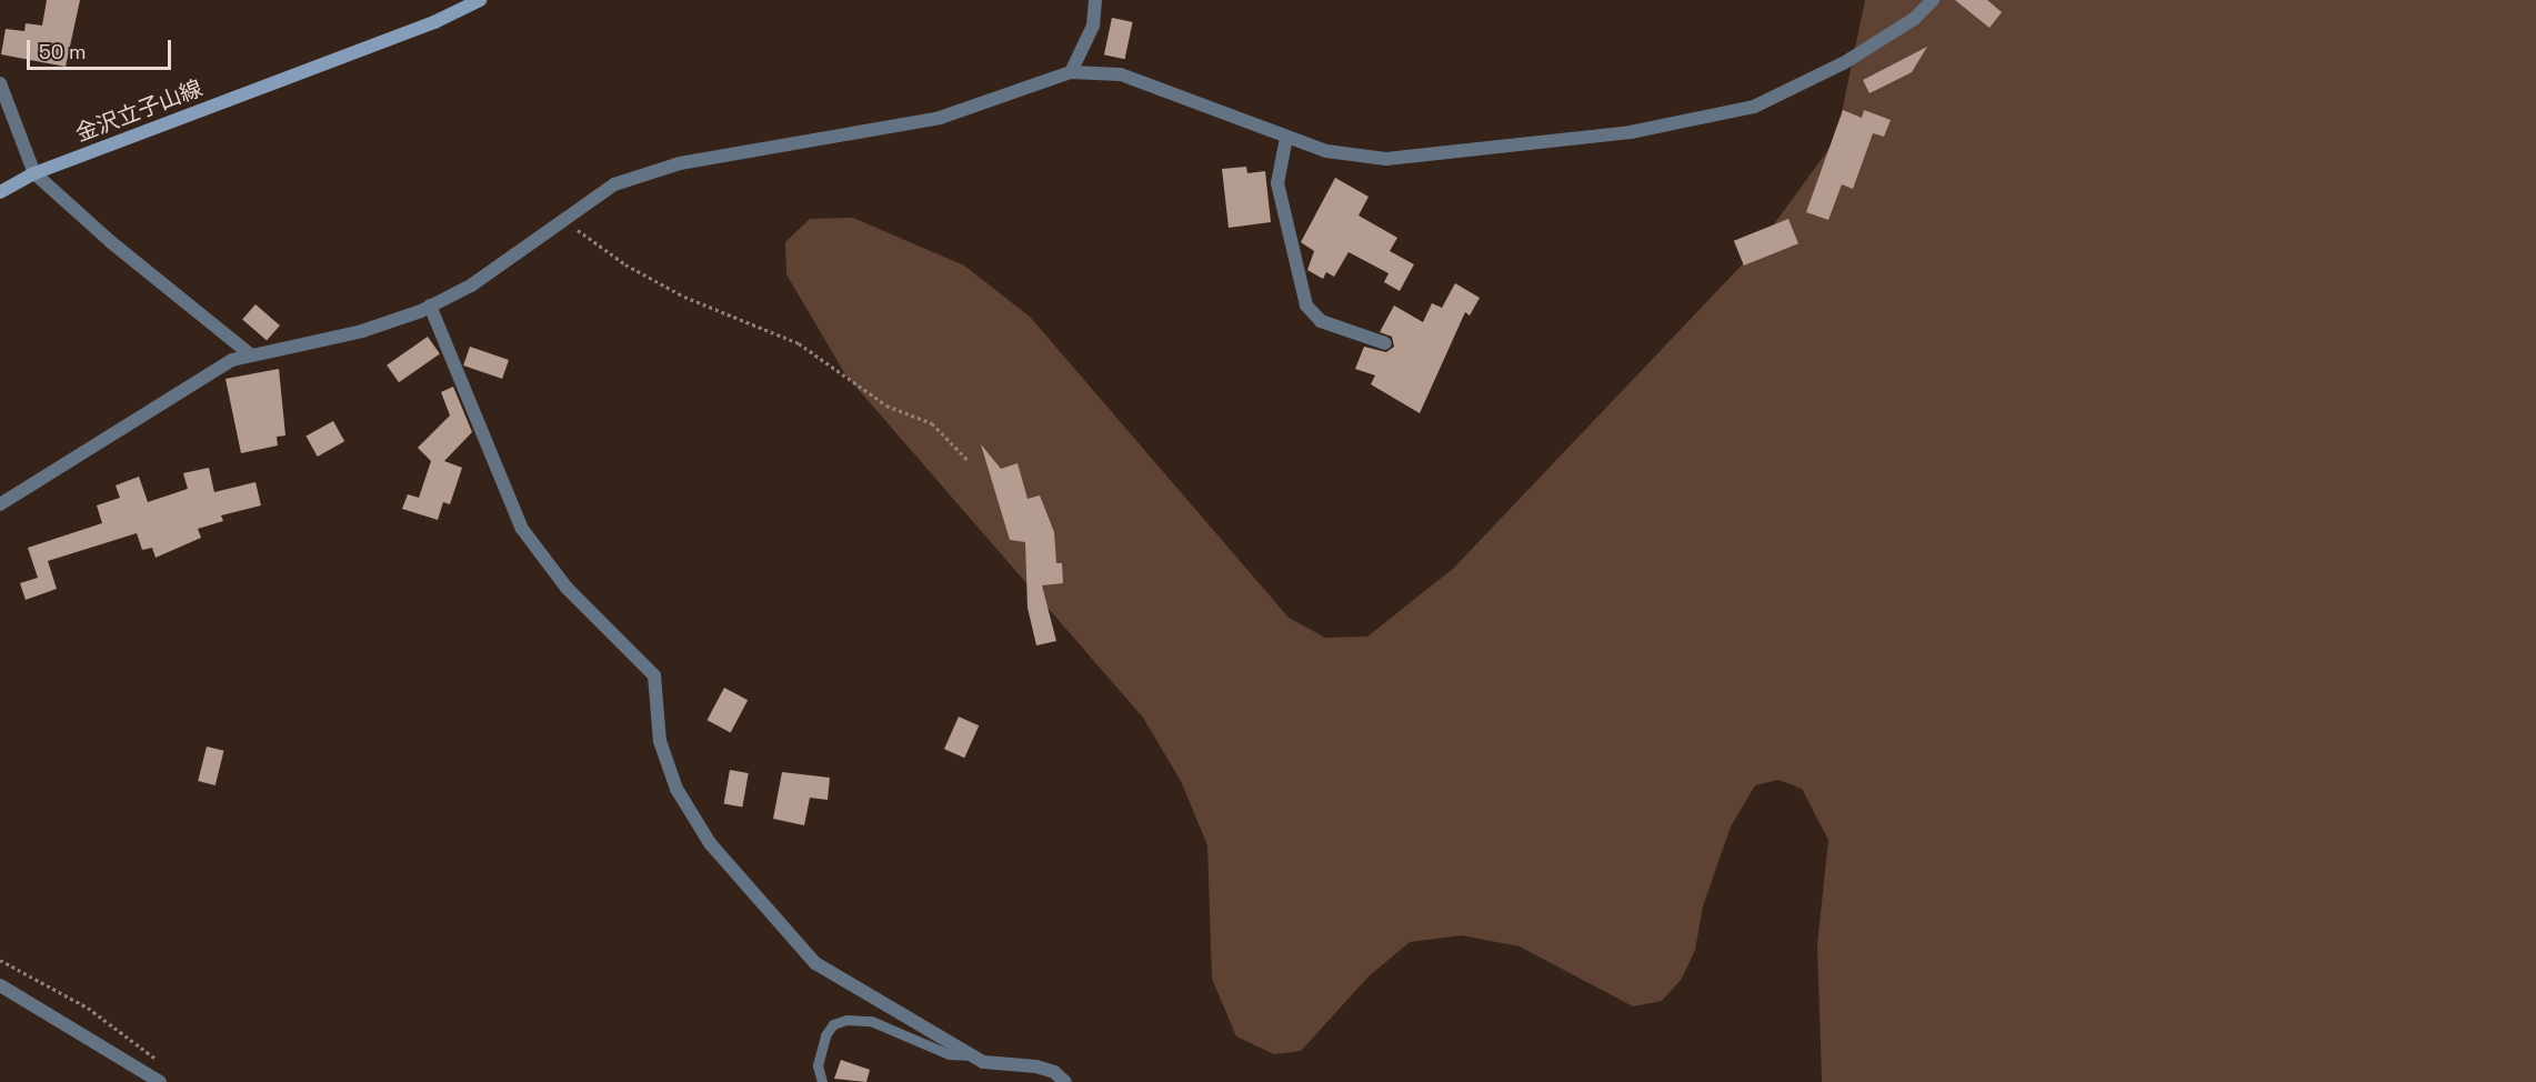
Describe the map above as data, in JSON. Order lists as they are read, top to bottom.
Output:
{
  "streets": {
    "street": ["金沢立子山線"]
  },
  "scale_bar": "50 m"
}
